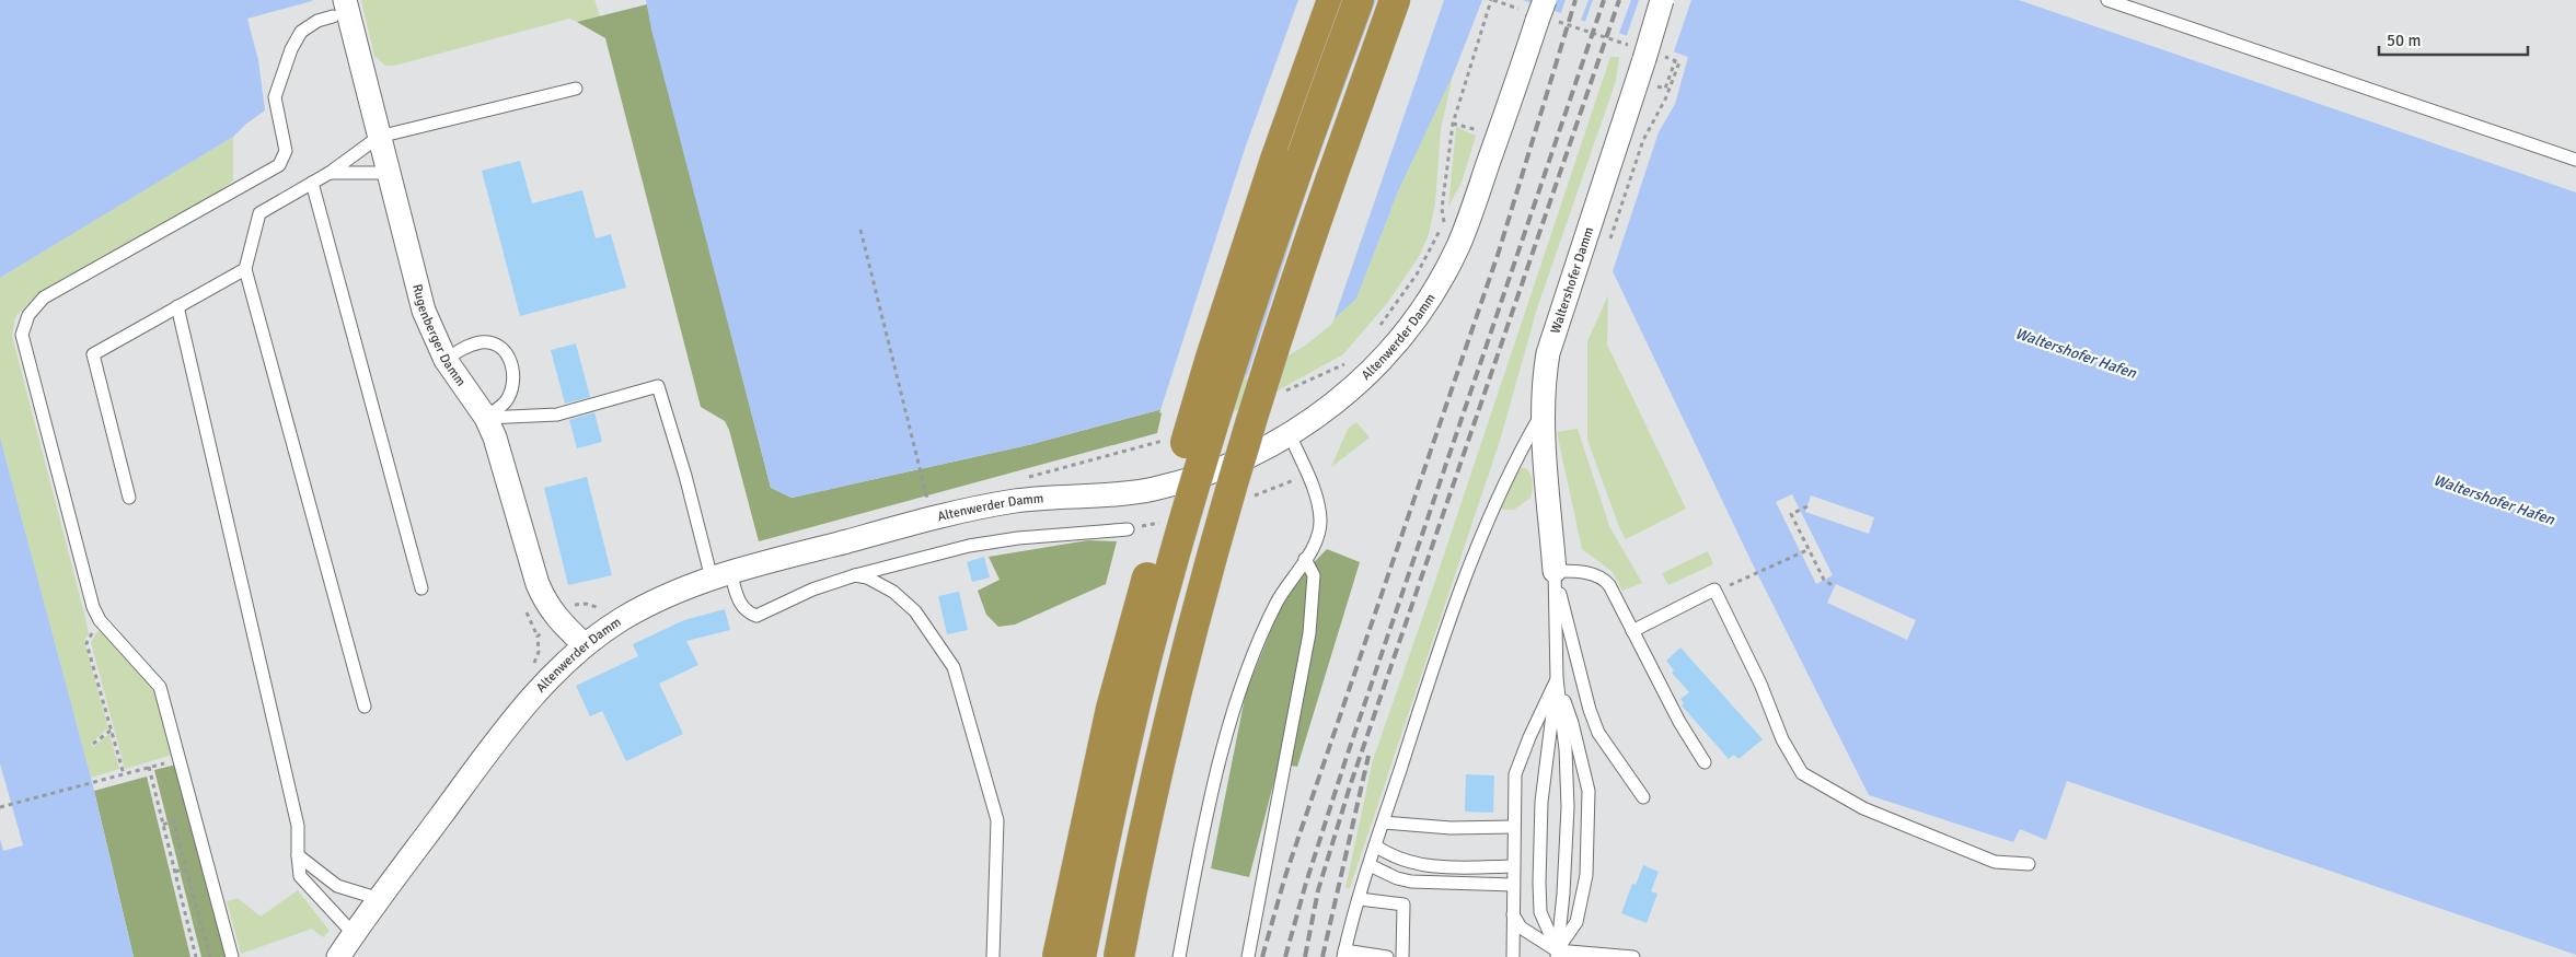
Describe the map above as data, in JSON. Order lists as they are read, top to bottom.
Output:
{
  "streets": {
    "street": ["Waltershofer Damm", "Rugenberger Damm", "Altenwerder Damm"]
  },
  "crossings": [
    ["Rugenberger Damm", "Altenwerder Damm"]
  ],
  "water": ["Waltershofer Hafen"],
  "scale_bar": "50 m"
}
